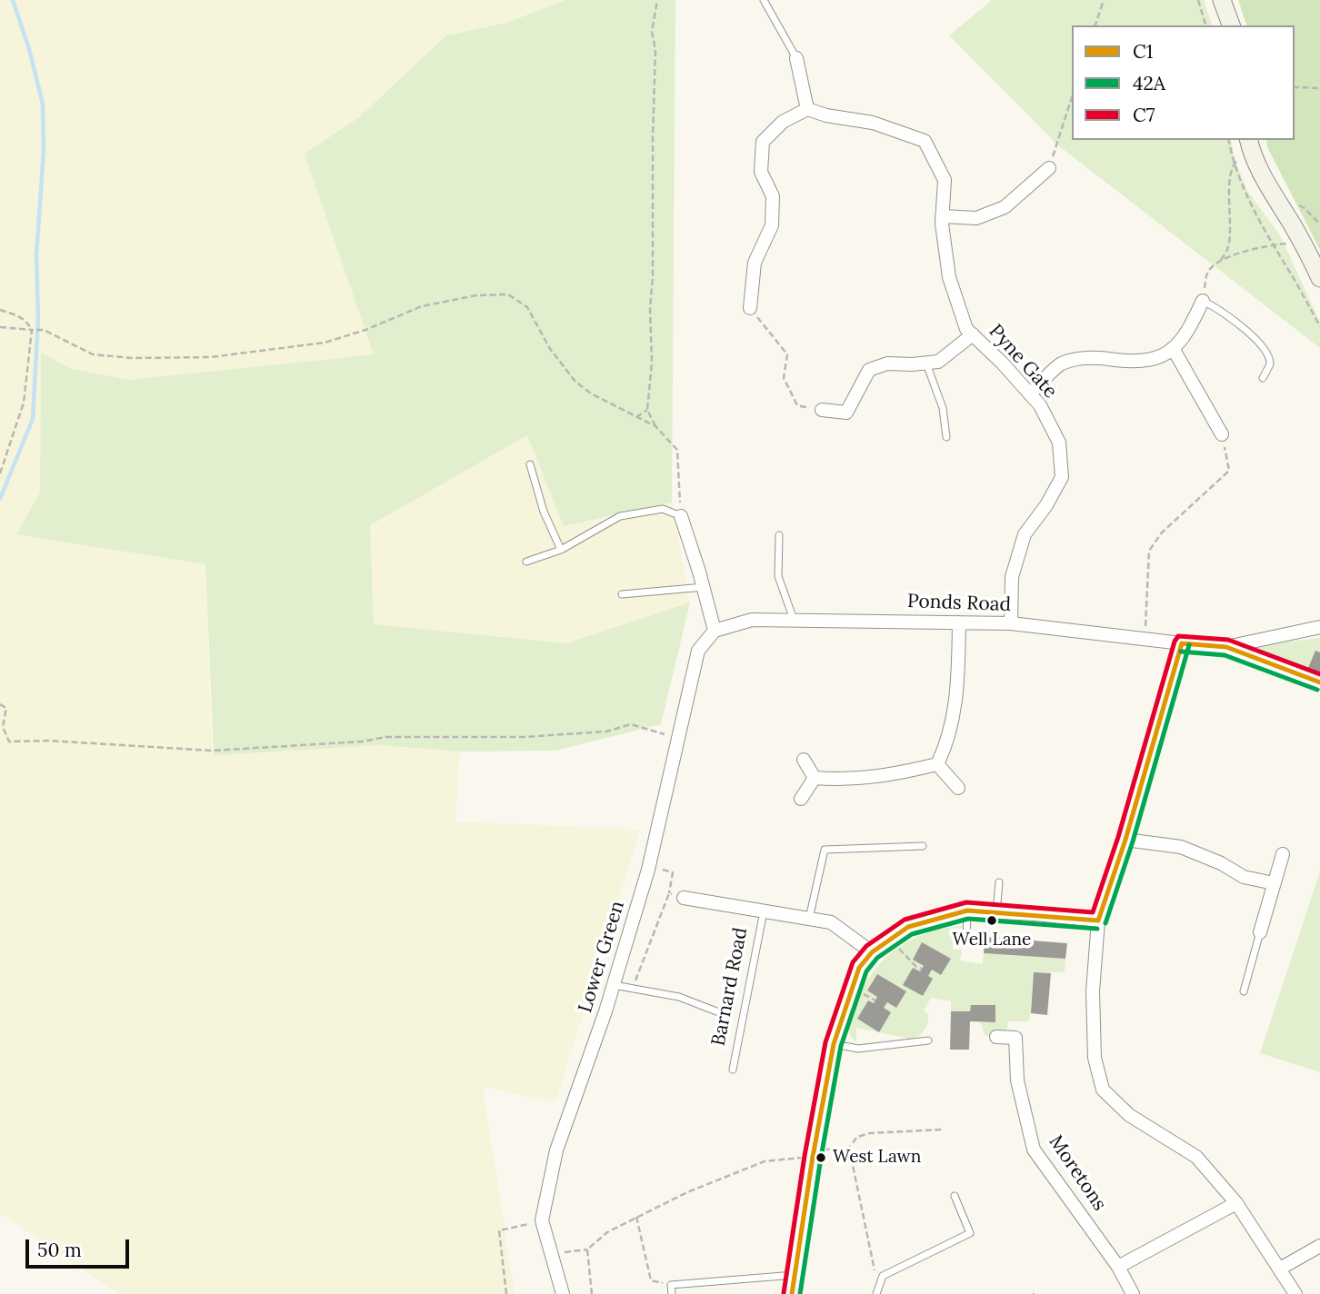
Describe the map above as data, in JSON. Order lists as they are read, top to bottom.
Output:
{
  "streets": {
    "street": [
      "Pyne Gate",
      "Ponds Road",
      "Lower Green",
      "Barnard Road",
      "Moretons"
    ]
  },
  "crossings": [
    ["Pyne Gate", "Ponds Road"],
    ["Ponds Road", "Lower Green"]
  ],
  "places": ["Well Lane", "West Lawn"],
  "lines": ["transit line C7", "transit line C1", "transit line 42A"],
  "legend": ["C1", "42A", "C7"],
  "scale_bar": "50 m"
}
